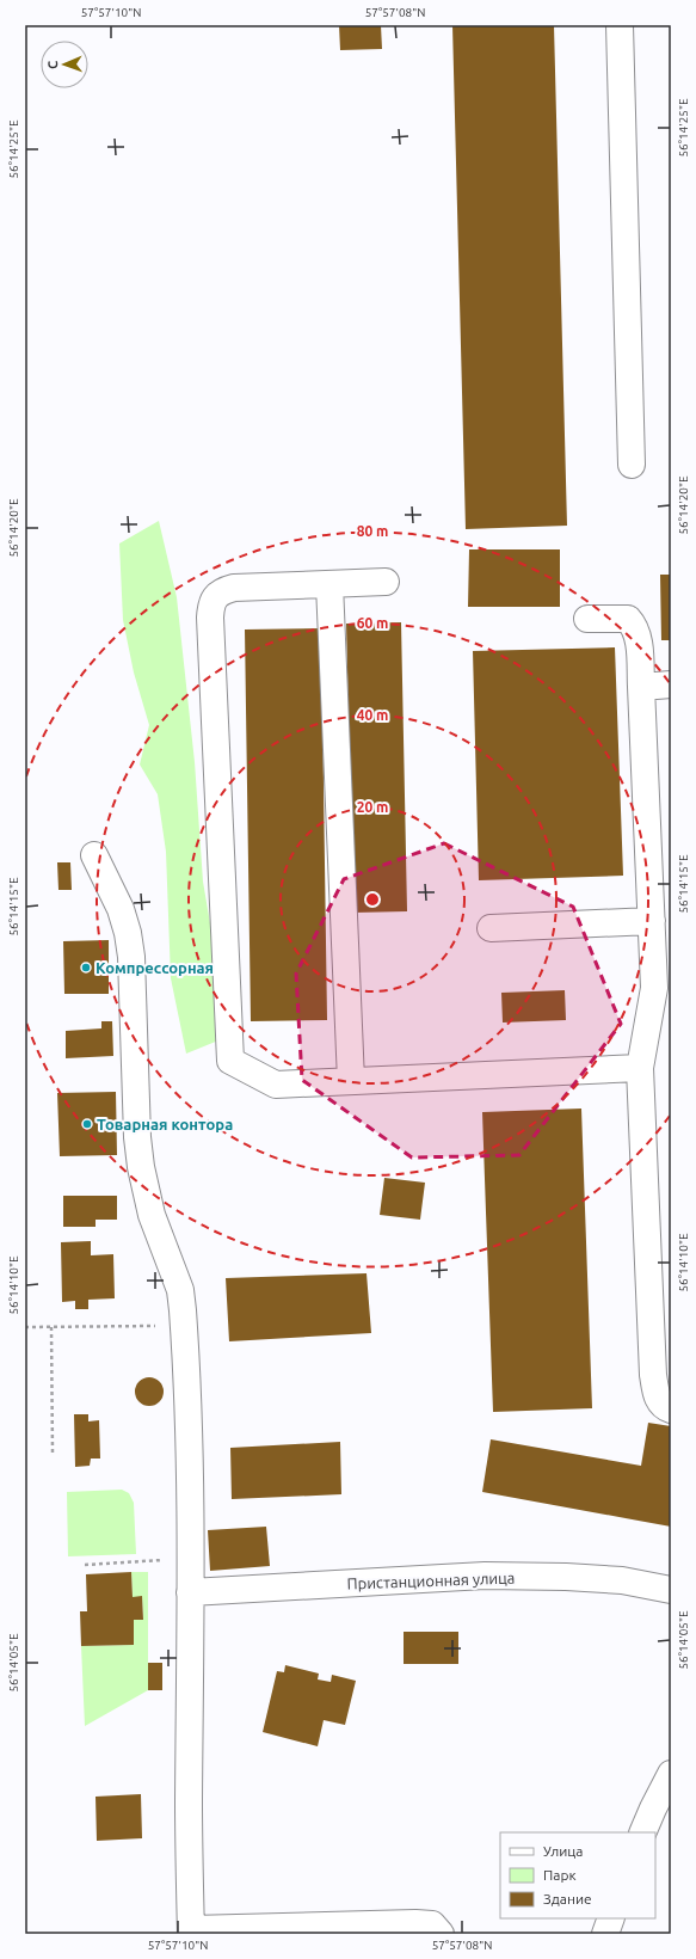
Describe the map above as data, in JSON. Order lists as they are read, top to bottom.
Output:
{
  "streets": {
    "street": ["Пристанционная улица"]
  },
  "places": ["Компрессорная", "Товарная контора"],
  "legend": ["Улица", "Парк", "Здание"],
  "north": "left",
  "coordinates": [
    "57°57'10\"N",
    "57°57'08\"N",
    "56°14'25\"E",
    "56°14'20\"E",
    "56°14'15\"E",
    "56°14'10\"E",
    "56°14'05\"E"
  ],
  "rings": [
    "80 m",
    "60 m",
    "40 m",
    "20 m"
  ]
}
